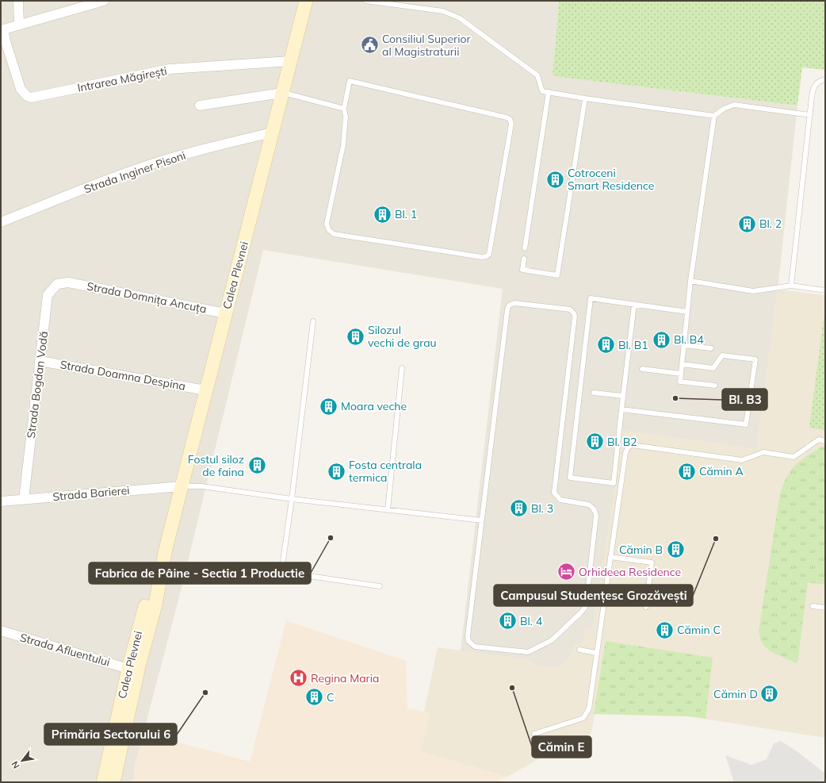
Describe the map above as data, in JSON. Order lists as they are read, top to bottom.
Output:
{
  "streets": {
    "main road": ["Calea Plevnei"],
    "street": [
      "Intrarea Măgirești",
      "Strada Inginer Pisoni",
      "Strada Domnița Ancuța",
      "Strada Doamna Despina",
      "Strada Bogdan Vodă",
      "Strada Barierei",
      "Strada Afluentului"
    ]
  },
  "crossings": [
    ["Intrarea Măgirești", "Calea Plevnei"],
    ["Strada Inginer Pisoni", "Calea Plevnei"],
    ["Calea Plevnei", "Strada Domnița Ancuța"],
    ["Calea Plevnei", "Strada Doamna Despina"],
    ["Calea Plevnei", "Strada Barierei"],
    ["Calea Plevnei", "Strada Afluentului"],
    ["Strada Domnița Ancuța", "Strada Bogdan Vodă"],
    ["Strada Doamna Despina", "Strada Bogdan Vodă"],
    ["Strada Bogdan Vodă", "Strada Barierei"]
  ],
  "places": {
    "public building": ["Consiliul Superior al Magistraturii"],
    "building": [
      "Cotroceni Smart Residence",
      "Bl. 1",
      "Bl. 2",
      "Silozul vechi de grau",
      "Bl. B4",
      "Bl. B1",
      "Moara veche",
      "Bl. B2",
      "Fostul siloz de faina",
      "Fosta centrala termica",
      "Cămin A",
      "Bl. 3",
      "Cămin B",
      "Bl. 4",
      "Cămin C",
      "Cămin D",
      "C"
    ],
    "other": [
      "Bl. B3",
      "Fabrica de Pâine - Sectia 1 Productie",
      "Campusul Studențesc Grozăvești",
      "Cămin E",
      "Primăria Sectorului 6"
    ],
    "hotel": ["Orhideea Residence"],
    "hospital": ["Regina Maria"]
  },
  "north": "bottom left"
}
